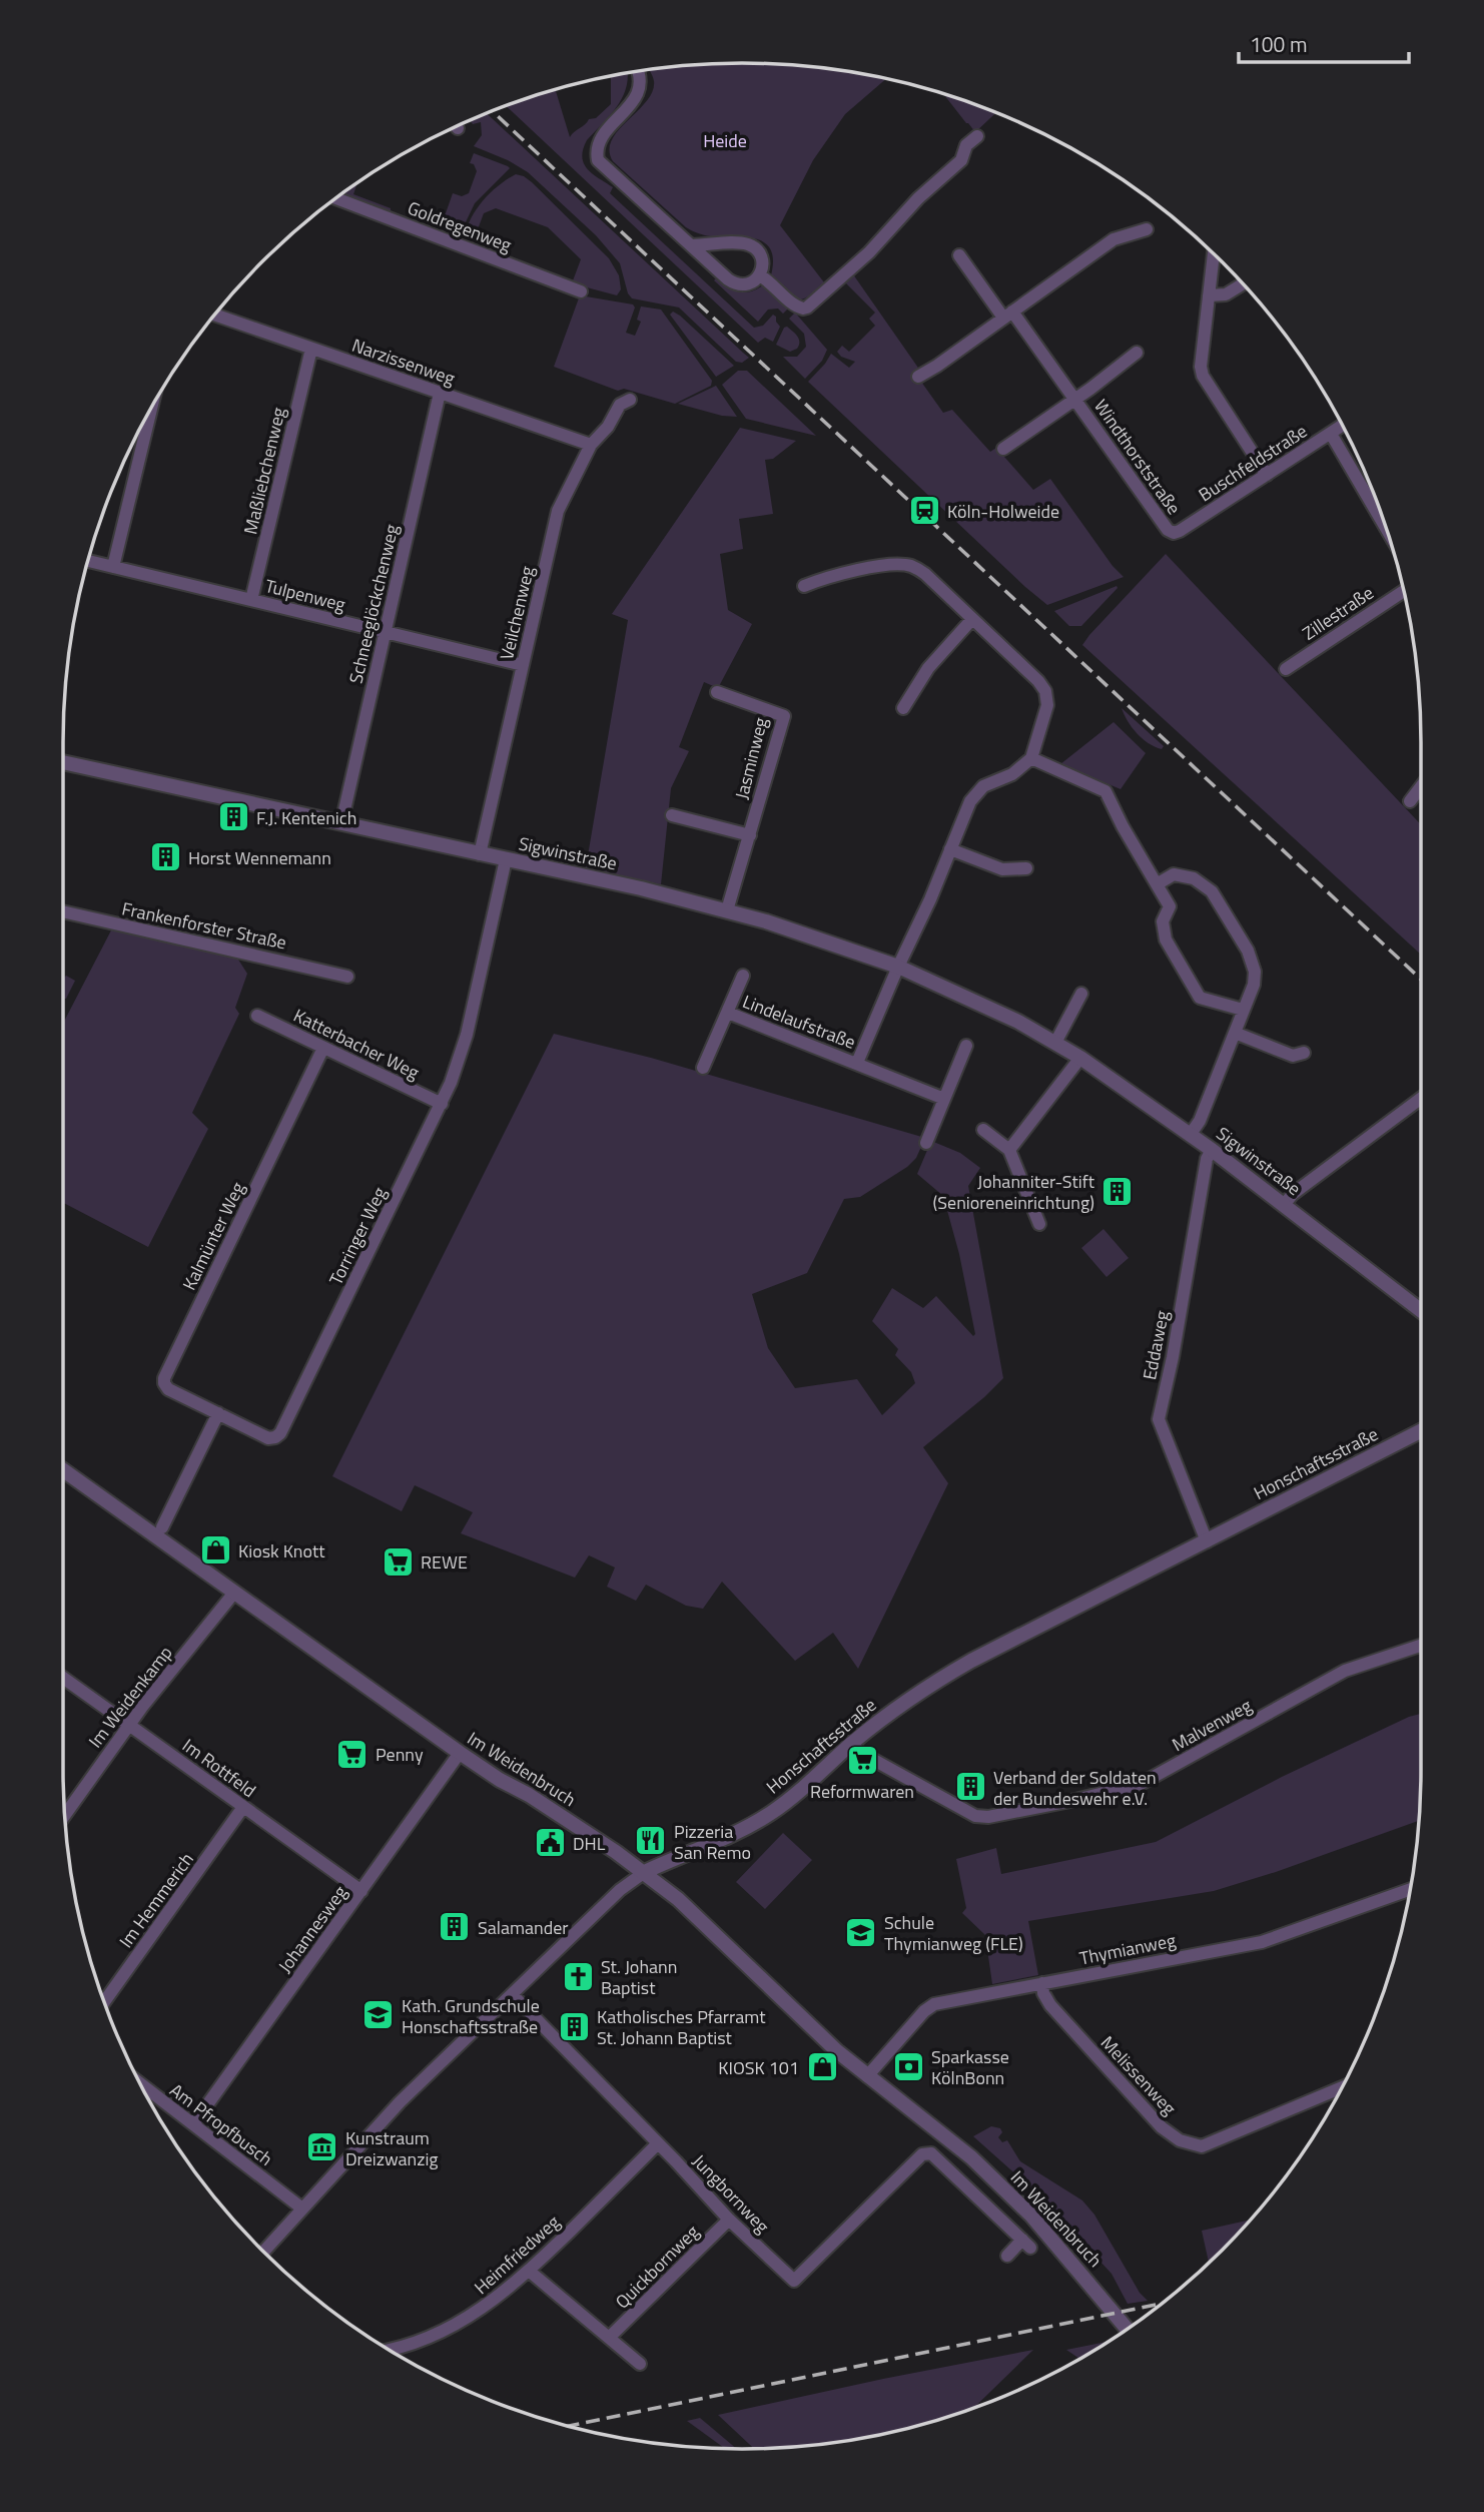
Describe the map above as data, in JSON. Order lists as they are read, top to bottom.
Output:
{
  "streets": {
    "street": [
      "Goldregenweg",
      "Narzissenweg",
      "Windthorststraße",
      "Buschfeldstraße",
      "Maßliebchenweg",
      "Tulpenweg",
      "Schneeglöckchenweg",
      "Veilchenweg",
      "Zillestraße",
      "Jasminweg",
      "Sigwinstraße",
      "Frankenforster Straße",
      "Lindelaufstraße",
      "Katterbacher Weg",
      "Kalmünter Weg",
      "Torringer Weg",
      "Eddaweg",
      "Honschaftsstraße",
      "Im Weidenkamp",
      "Malvenweg",
      "Im Rottfeld",
      "Im Weidenbruch",
      "Im Hemmerich",
      "Johannesweg",
      "Thymianweg",
      "Melissenweg",
      "Am Pfropfbusch",
      "Jungbornweg",
      "Heimfriedweg",
      "Quickbornweg"
    ]
  },
  "crossings": [
    ["Narzissenweg", "Maßliebchenweg"],
    ["Narzissenweg", "Schneeglöckchenweg"],
    ["Narzissenweg", "Veilchenweg"],
    ["Windthorststraße", "Buschfeldstraße"],
    ["Maßliebchenweg", "Tulpenweg"],
    ["Tulpenweg", "Schneeglöckchenweg"],
    ["Tulpenweg", "Veilchenweg"],
    ["Schneeglöckchenweg", "Sigwinstraße"],
    ["Veilchenweg", "Sigwinstraße"],
    ["Jasminweg", "Sigwinstraße"],
    ["Sigwinstraße", "Lindelaufstraße"],
    ["Sigwinstraße", "Torringer Weg"],
    ["Sigwinstraße", "Eddaweg"],
    ["Katterbacher Weg", "Kalmünter Weg"],
    ["Katterbacher Weg", "Torringer Weg"],
    ["Kalmünter Weg", "Torringer Weg"],
    ["Eddaweg", "Honschaftsstraße"],
    ["Honschaftsstraße", "Malvenweg"],
    ["Honschaftsstraße", "Im Weidenbruch"],
    ["Honschaftsstraße", "Am Pfropfbusch"],
    ["Honschaftsstraße", "Jungbornweg"],
    ["Im Weidenkamp", "Im Rottfeld"],
    ["Im Weidenkamp", "Im Weidenbruch"],
    ["Im Rottfeld", "Im Hemmerich"],
    ["Im Rottfeld", "Johannesweg"],
    ["Im Weidenbruch", "Johannesweg"],
    ["Im Weidenbruch", "Thymianweg"],
    ["Johannesweg", "Am Pfropfbusch"],
    ["Thymianweg", "Melissenweg"],
    ["Jungbornweg", "Heimfriedweg"],
    ["Jungbornweg", "Quickbornweg"]
  ],
  "parks": ["Heide"],
  "places": {
    "station": ["Köln-Holweide"],
    "building": [
      "F.J. Kentenich",
      "Horst Wennemann",
      "Johanniter-Stift (Senioreneinrichtung)",
      "Verband der Soldaten der Bundeswehr e.V.",
      "Salamander",
      "Katholisches Pfarramt St. Johann Baptist"
    ],
    "shop": ["Kiosk Knott", "KIOSK 101"],
    "supermarket": ["REWE", "Penny", "Reformwaren"],
    "restaurant": ["Pizzeria San Remo"],
    "public building": ["DHL"],
    "school or university": ["Schule Thymianweg (FLE)", "Kath. Grundschule Honschaftsstraße"],
    "church": ["St. Johann Baptist"],
    "bank": ["Sparkasse KölnBonn"],
    "museum": ["Kunstraum Dreizwanzig"]
  },
  "scale_bar": "100 m"
}
